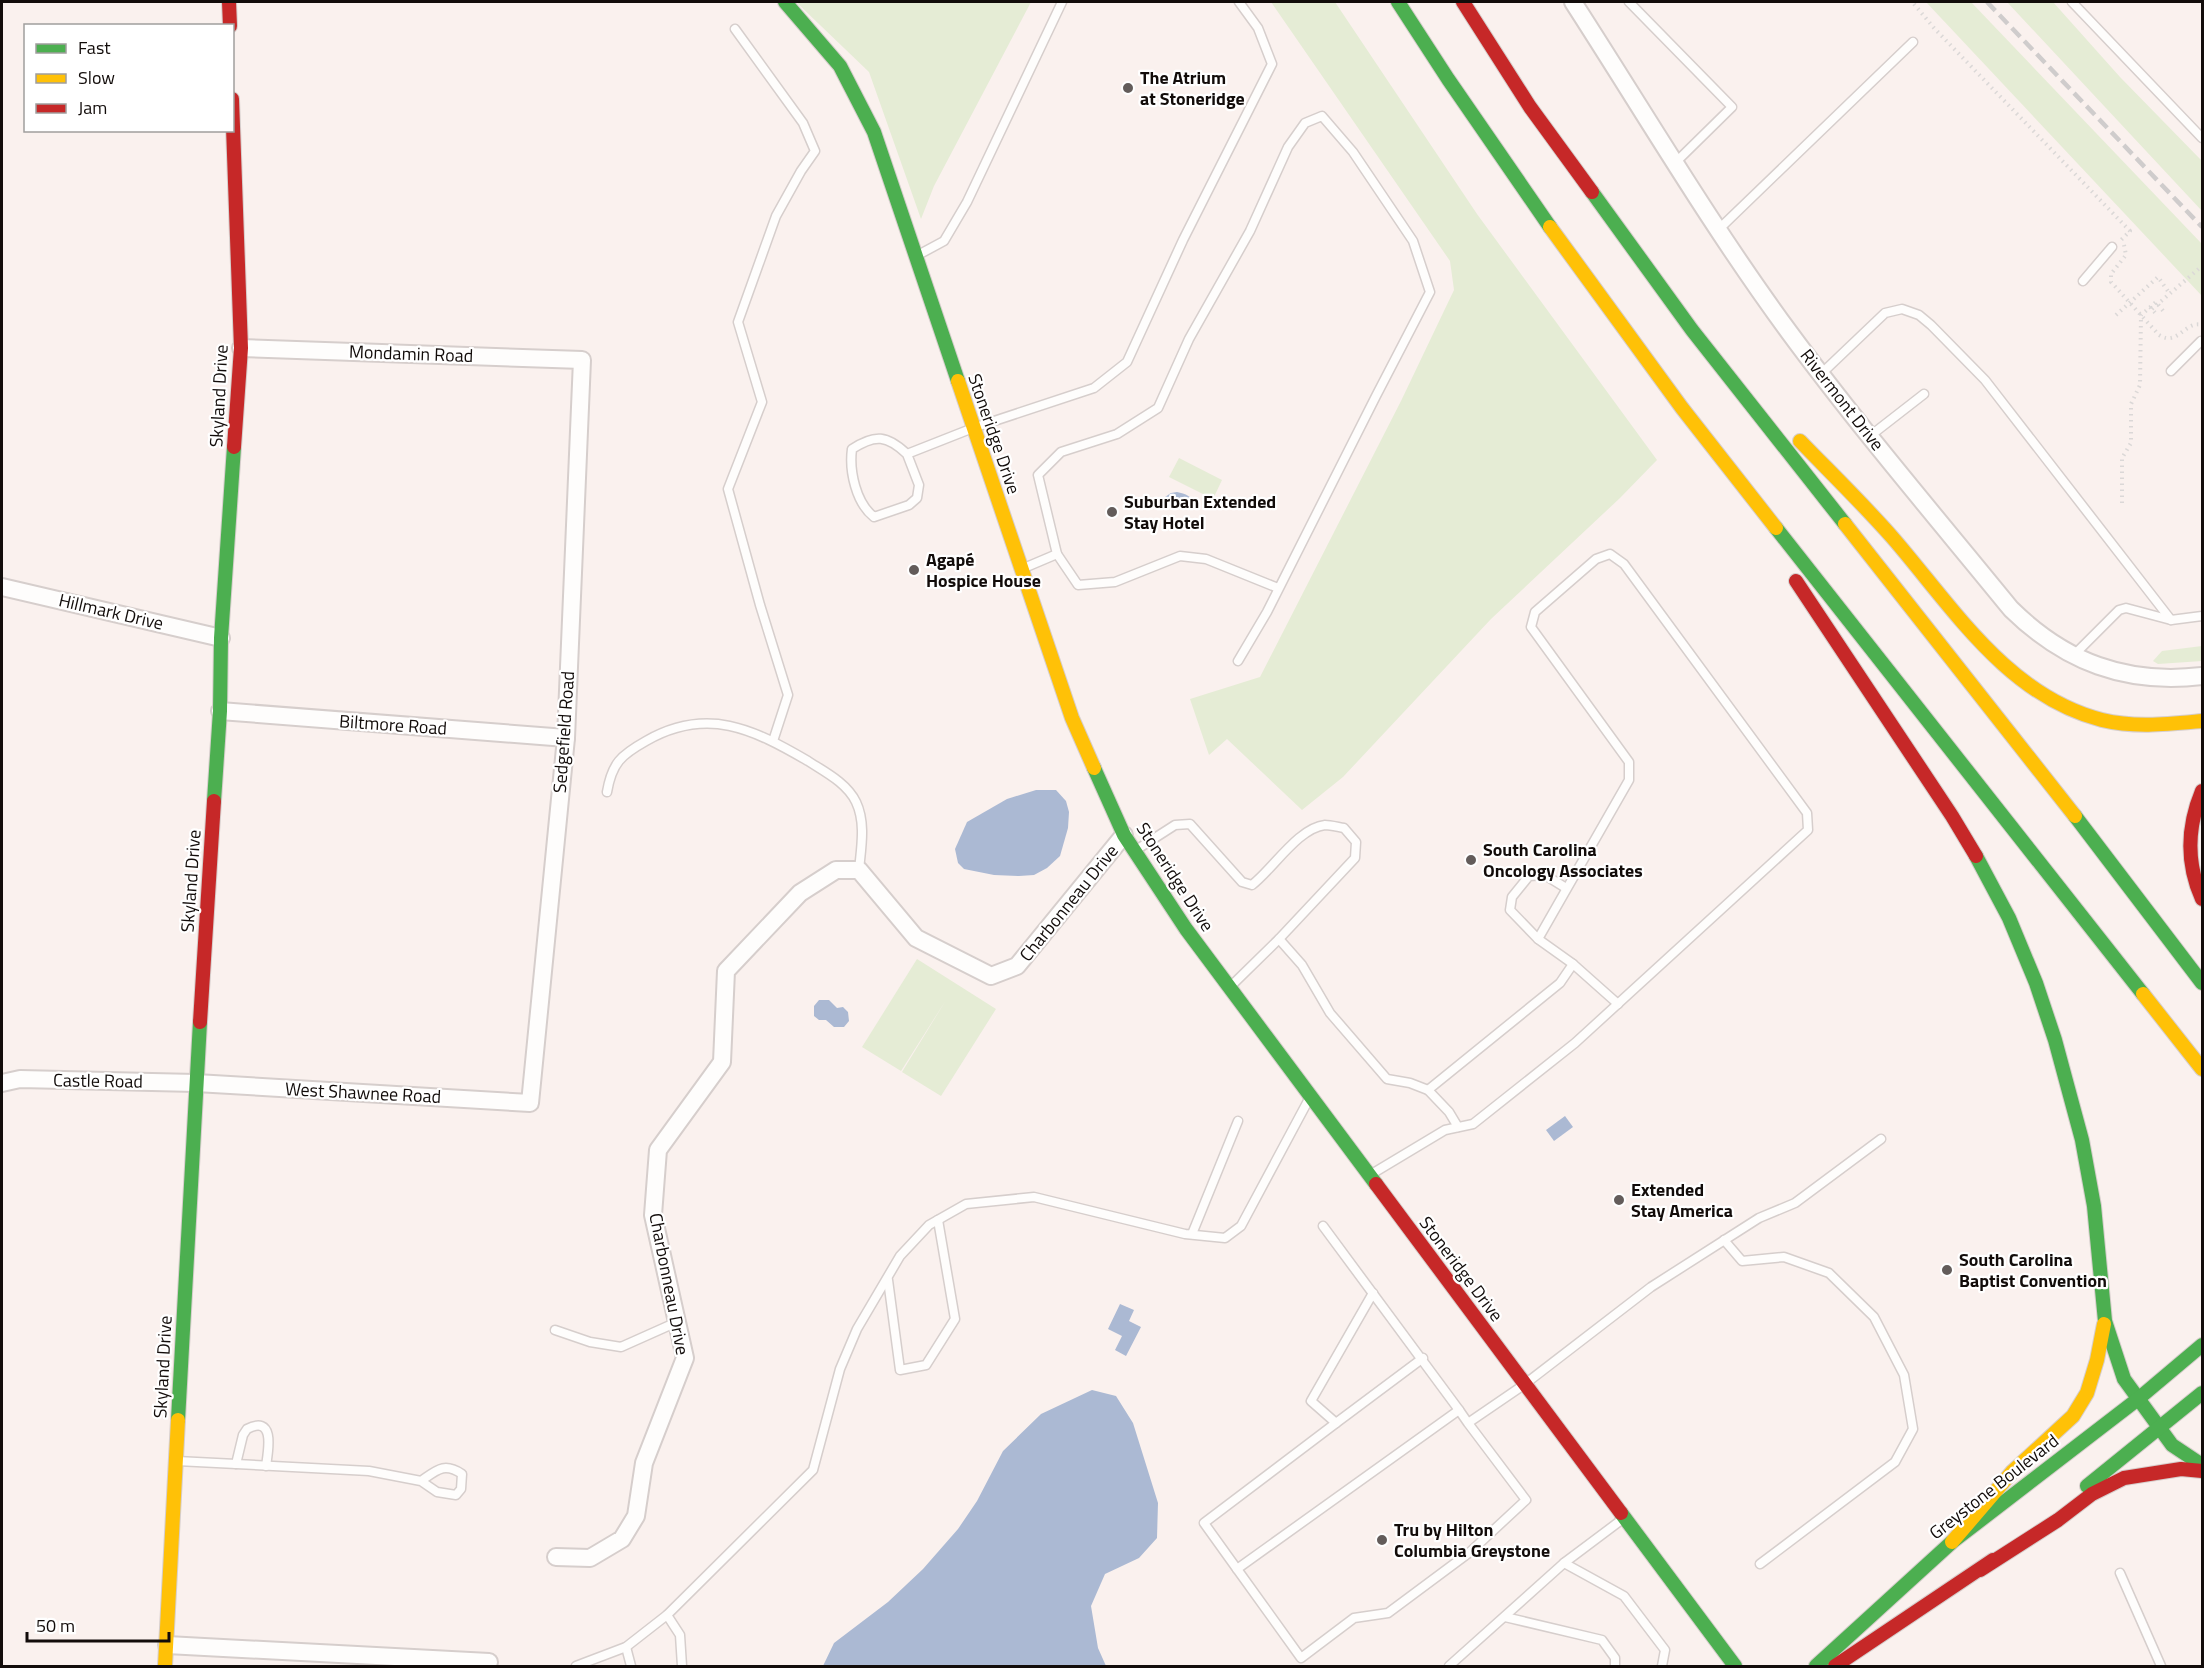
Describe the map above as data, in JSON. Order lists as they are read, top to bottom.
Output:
{
  "streets": {
    "main road": ["Skyland Drive", "Stoneridge Drive", "Greystone Boulevard"],
    "street": [
      "Mondamin Road",
      "Rivermont Drive",
      "Hillmark Drive",
      "Biltmore Road",
      "Sedgefield Road",
      "Charbonneau Drive",
      "Castle Road",
      "West Shawnee Road"
    ]
  },
  "crossings": [
    ["Mondamin Road", "Skyland Drive"],
    ["Mondamin Road", "Sedgefield Road"],
    ["Skyland Drive", "Hillmark Drive"],
    ["Skyland Drive", "Biltmore Road"],
    ["Skyland Drive", "Castle Road"],
    ["Skyland Drive", "West Shawnee Road"],
    ["Stoneridge Drive", "Charbonneau Drive"],
    ["Biltmore Road", "Sedgefield Road"],
    ["Sedgefield Road", "West Shawnee Road"],
    ["Castle Road", "West Shawnee Road"]
  ],
  "places": [
    "The Atrium at Stoneridge",
    "Suburban Extended Stay Hotel",
    "Agapé Hospice House",
    "South Carolina Oncology Associates",
    "Extended Stay America",
    "South Carolina Baptist Convention",
    "Tru by Hilton Columbia Greystone"
  ],
  "legend": ["Fast", "Slow", "Jam"],
  "scale_bar": "50 m"
}
